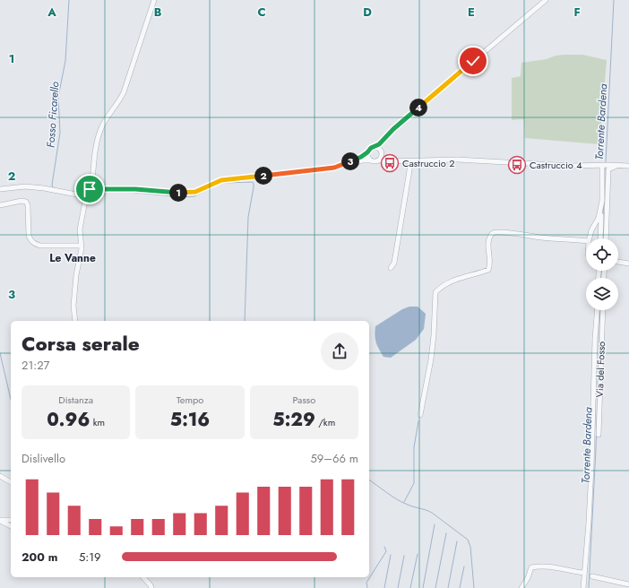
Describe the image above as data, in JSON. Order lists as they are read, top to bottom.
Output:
{
  "streets": {
    "street": ["Via del Fosso"]
  },
  "districts": ["Le Vanne"],
  "water": ["Fosso Ficarello", "Torrente Bardena"],
  "places": {
    "bus stop": ["Castruccio 2", "Castruccio 4"]
  },
  "page": {
    "pins": [
      "4",
      "3",
      "2",
      "1"
    ],
    "heading": ["Corsa serale", "21:27"],
    "stats": [
      ["Distanza", "0.96 km"],
      ["Tempo", "5:16"],
      ["Passo", "5:29 /km"]
    ],
    "chart": ["Dislivello", "59–66 m"],
    "list": [
      {
        "name": "200 m",
        "note": "5:19"
      }
    ]
  },
  "grid": {
    "columns": [
      "A",
      "B",
      "C",
      "D",
      "E",
      "F"
    ],
    "rows": ["1", "2", "3"]
  }
}
